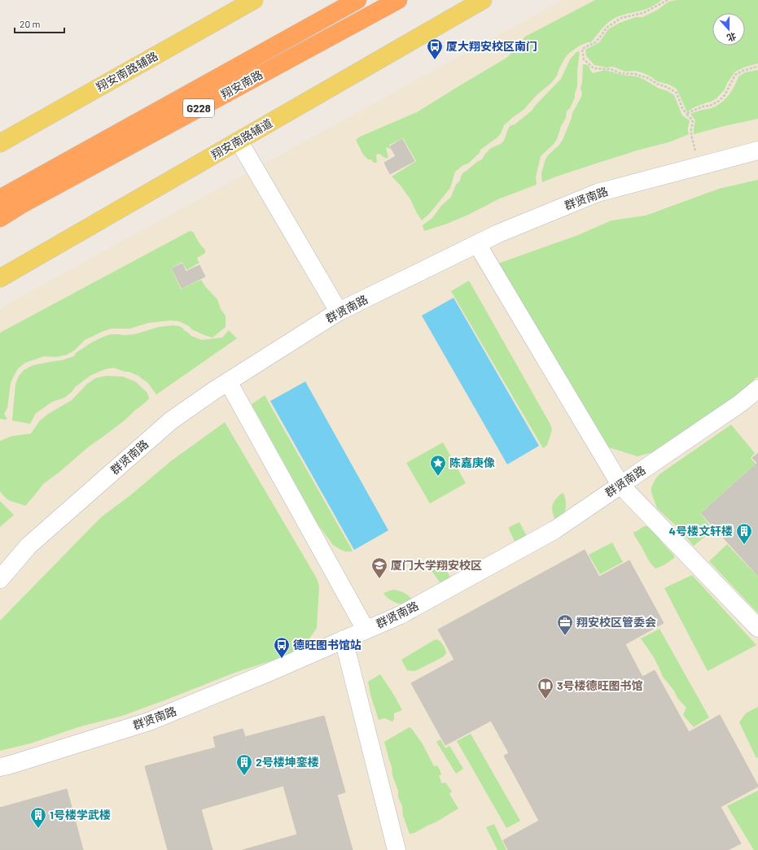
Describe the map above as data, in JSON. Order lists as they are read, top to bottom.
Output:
{
  "streets": {
    "highway": ["翔安南路", "G228"],
    "main road": ["翔安南路辅路", "翔安南路辅道"],
    "street": ["群贤南路"]
  },
  "places": {
    "bus stop": ["厦大翔安校区南门", "德旺图书馆站"],
    "place": ["陈嘉庚像"],
    "building": ["4号楼文轩楼", "2号楼坤銮楼", "1号楼学武楼"],
    "school or university": ["厦门大学翔安校区"],
    "office": ["翔安校区管委会"],
    "library": ["3号楼德旺图书馆"]
  },
  "scale_bar": "20 m",
  "north": "bottom"
}
